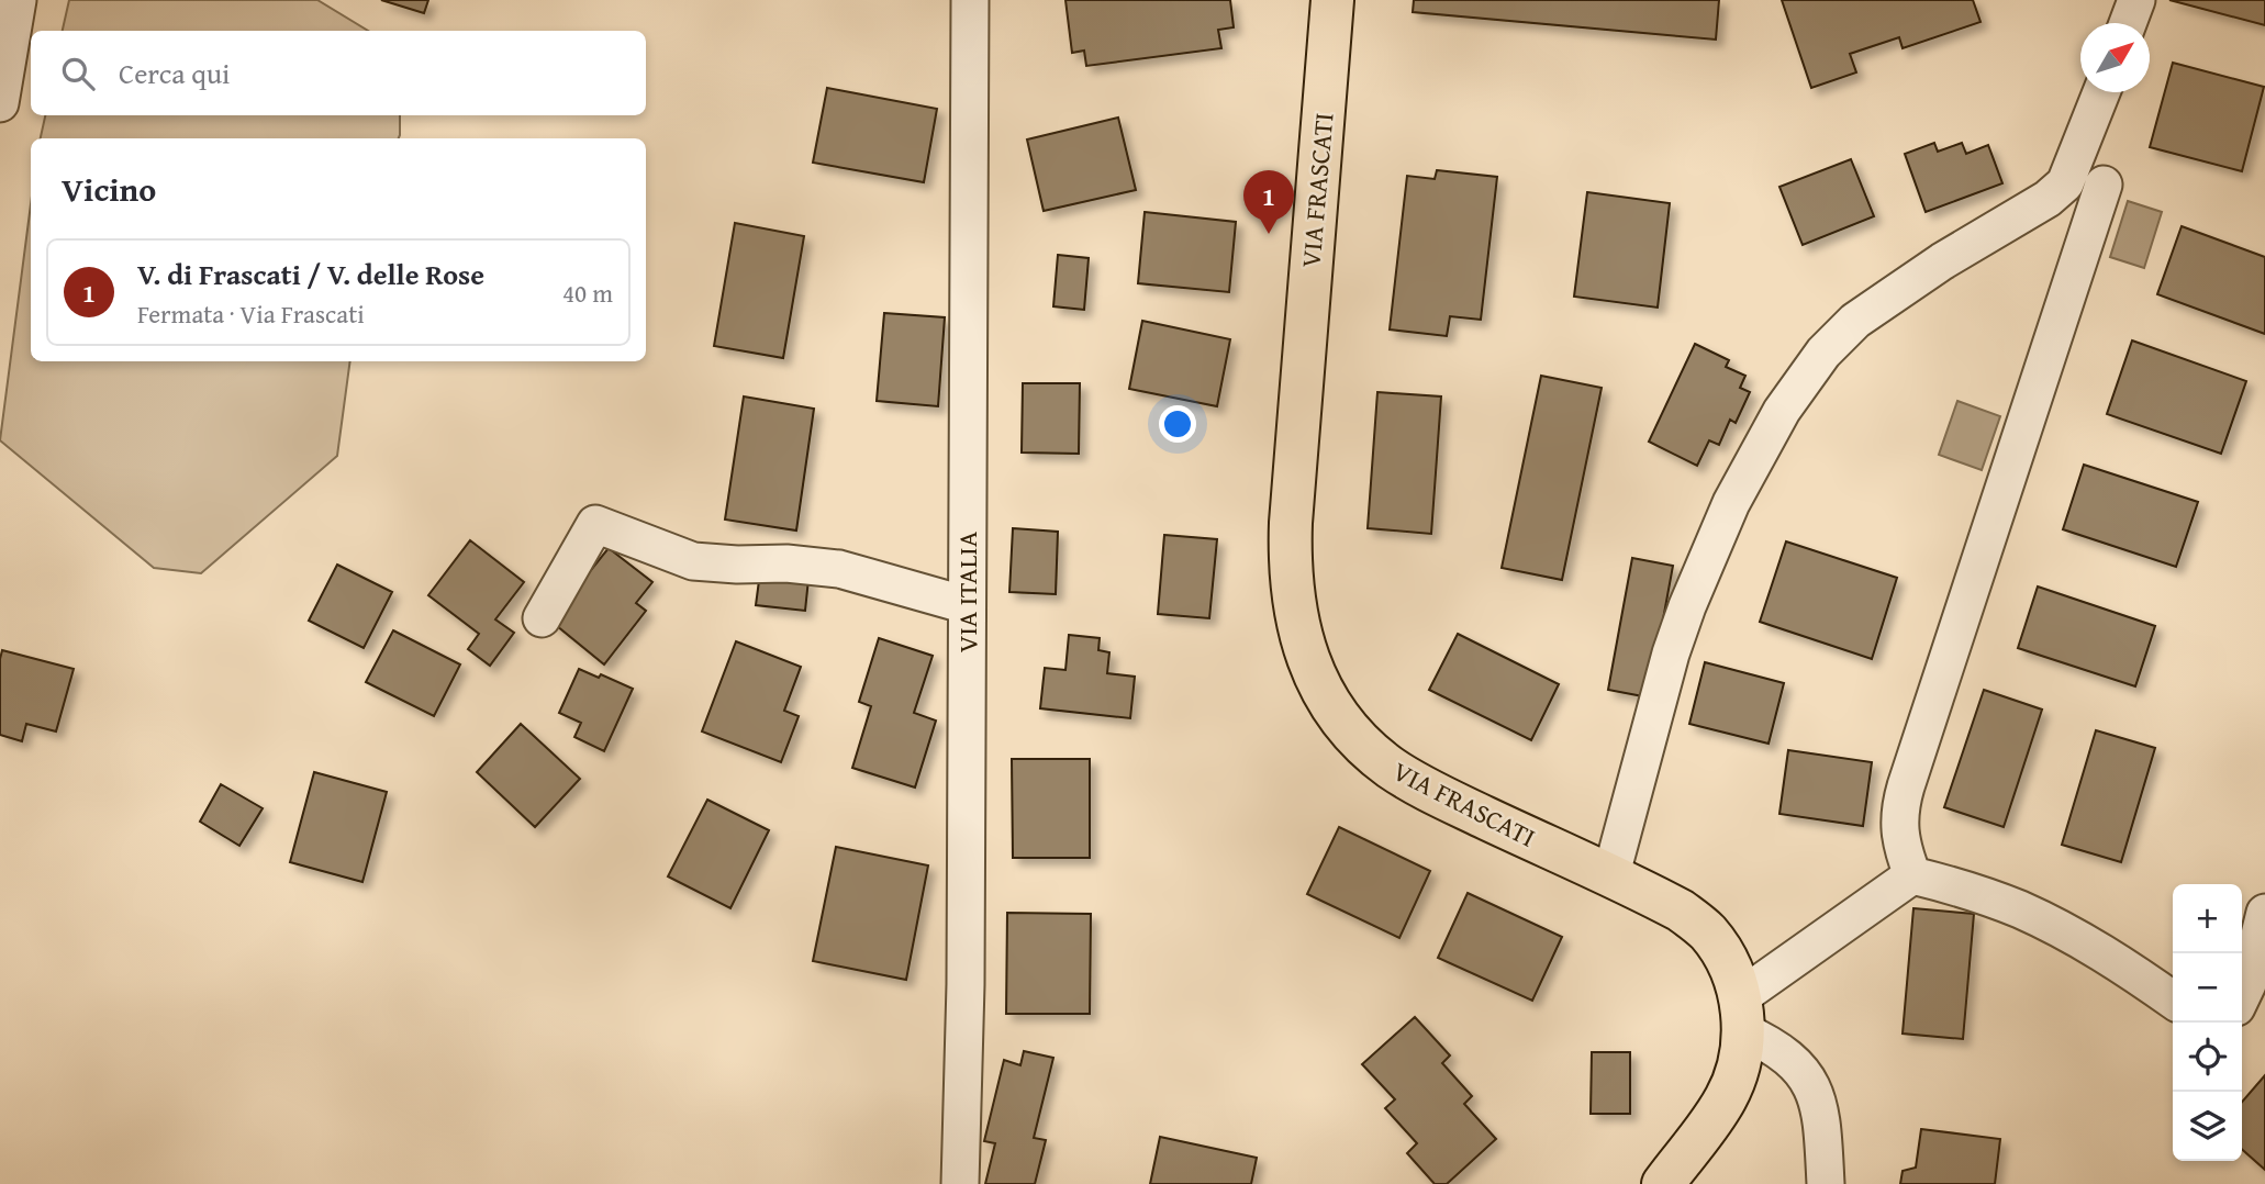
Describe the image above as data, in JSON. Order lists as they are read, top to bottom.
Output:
{
  "streets": {
    "main road": ["VIA FRASCATI"],
    "street": ["VIA ITALIA"]
  },
  "north": "top right",
  "page": {
    "search": "Cerca qui",
    "heading": "Vicino",
    "pins": "1",
    "list": [
      {
        "mark": "1",
        "name": "V. di Frascati / V. delle Rose",
        "note": "Fermata · Via Frascati",
        "value": "40 m"
      }
    ],
    "map_buttons": ["+", "−"]
  }
}
